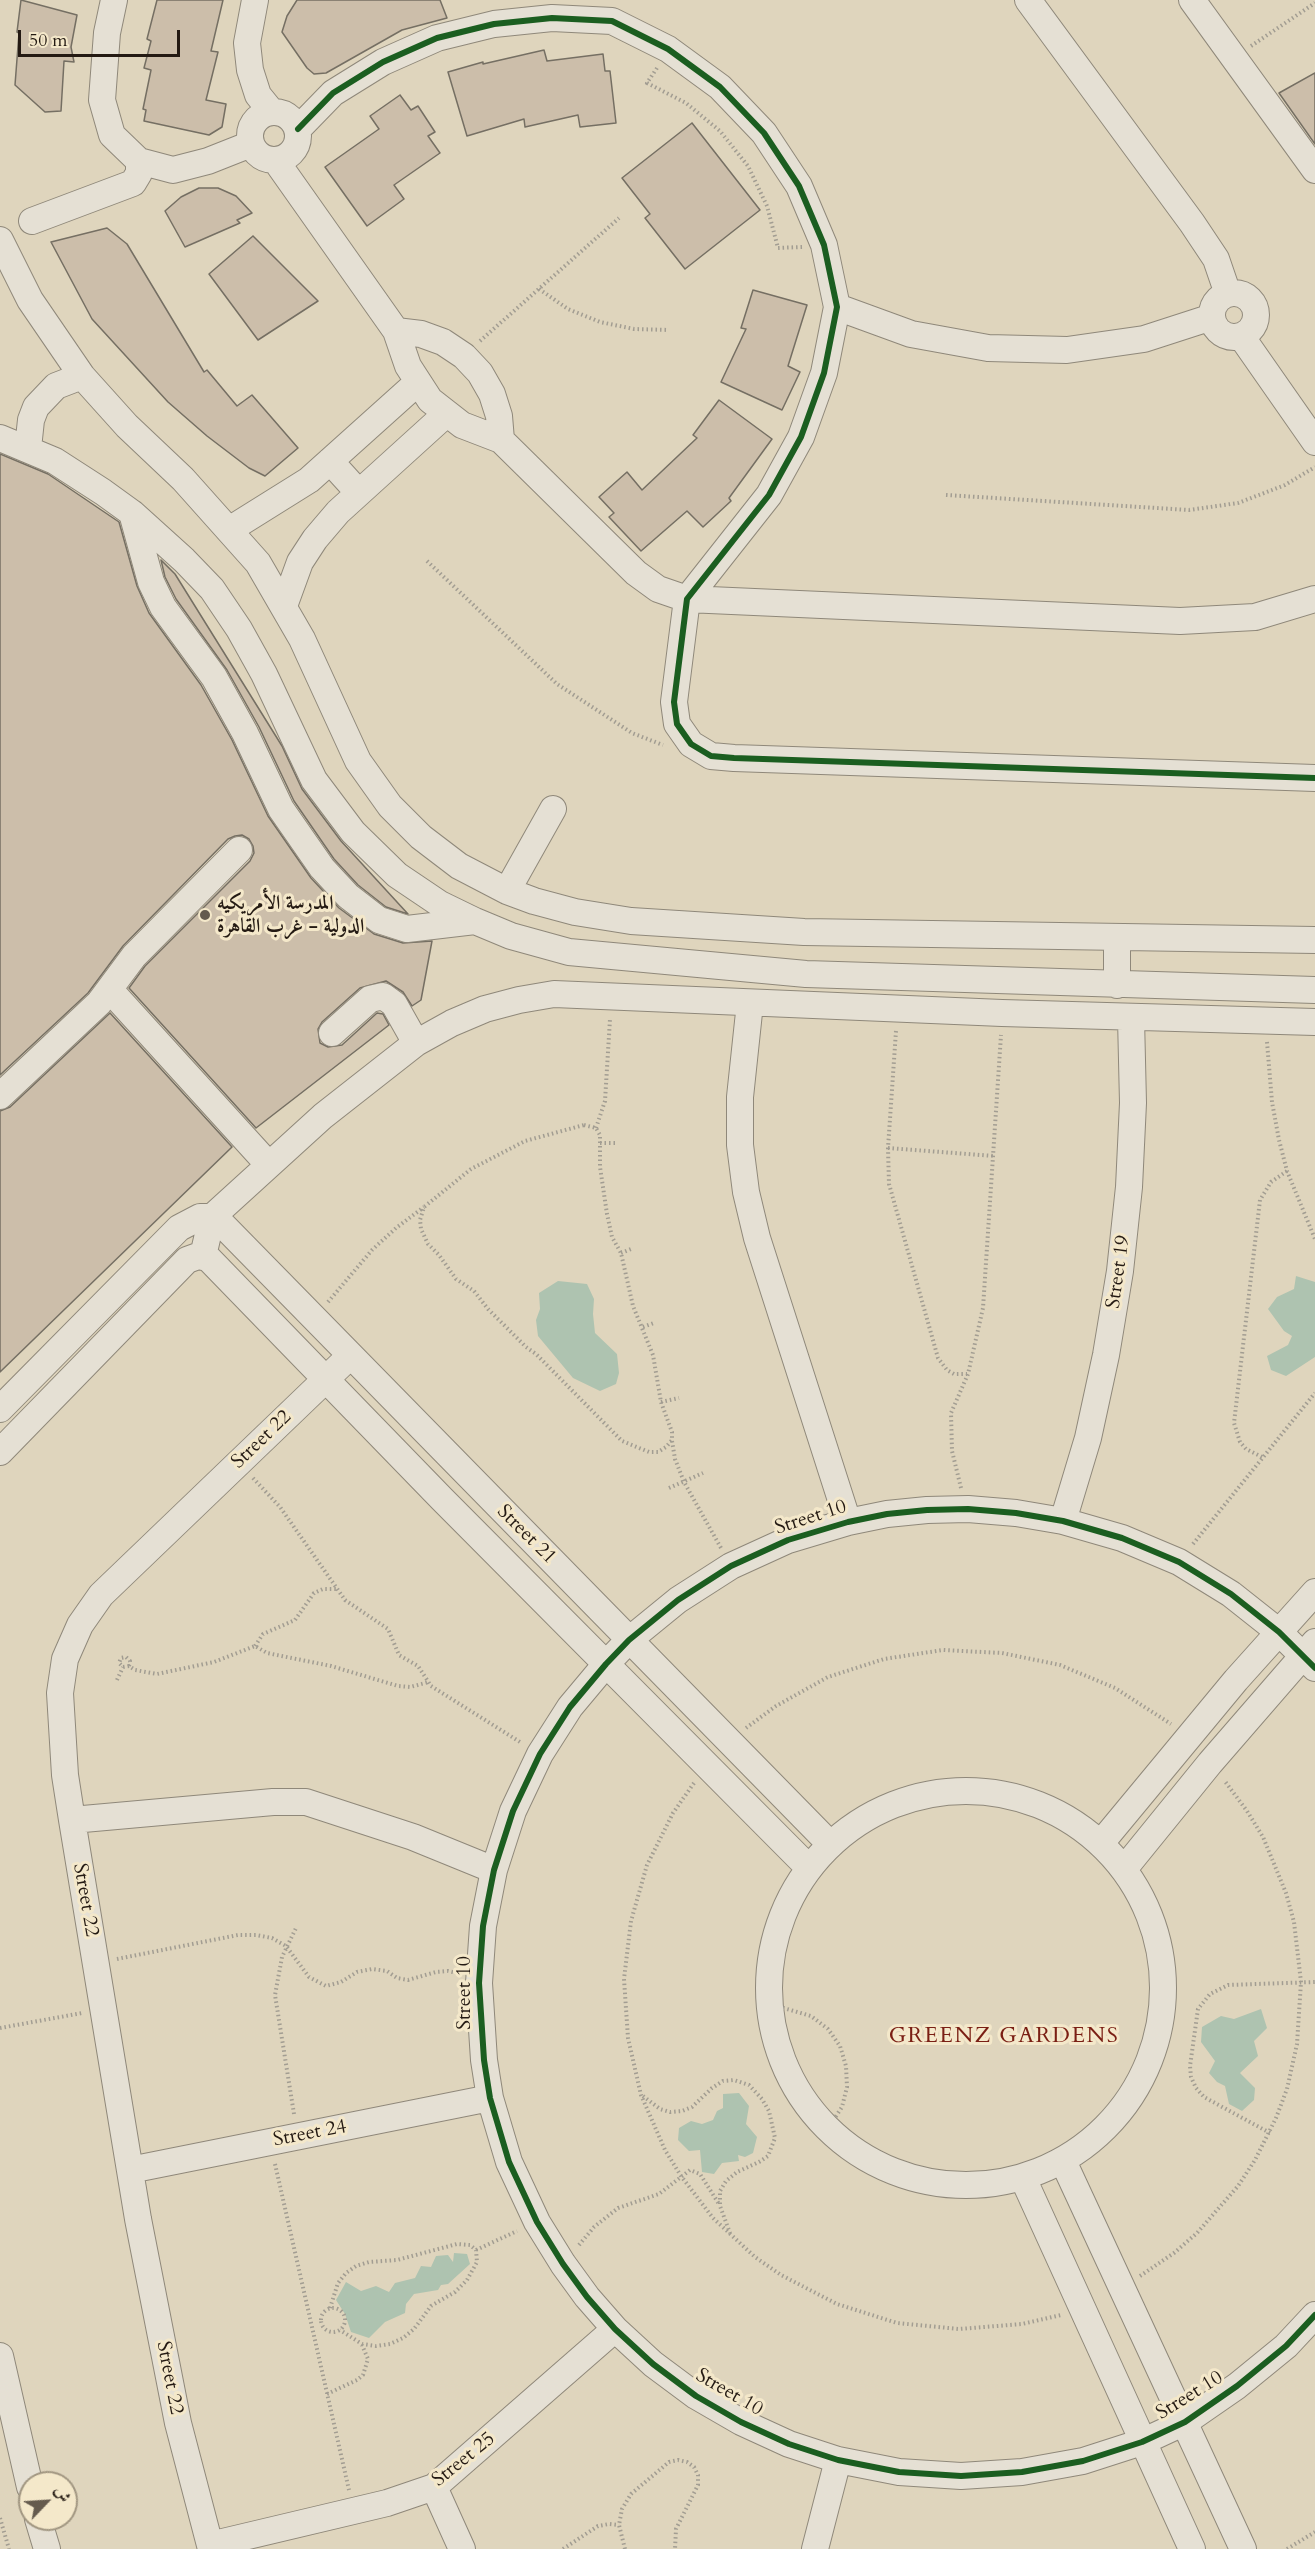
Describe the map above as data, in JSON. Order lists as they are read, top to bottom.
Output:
{
  "streets": {
    "street": [
      "Street 19",
      "Street 22",
      "Street 10",
      "Street 21",
      "Street 24",
      "Street 25"
    ]
  },
  "crossings": [
    ["Street 19", "Street 10"],
    ["Street 22", "Street 21"],
    ["Street 22", "Street 24"],
    ["Street 22", "Street 25"],
    ["Street 10", "Street 21"],
    ["Street 10", "Street 24"],
    ["Street 10", "Street 25"]
  ],
  "districts": ["GREENZ GARDENS"],
  "places": ["المدرسة الأمريكيه الدولية - غرب القاهرة"],
  "scale_bar": "50 m",
  "north": "top right"
}
